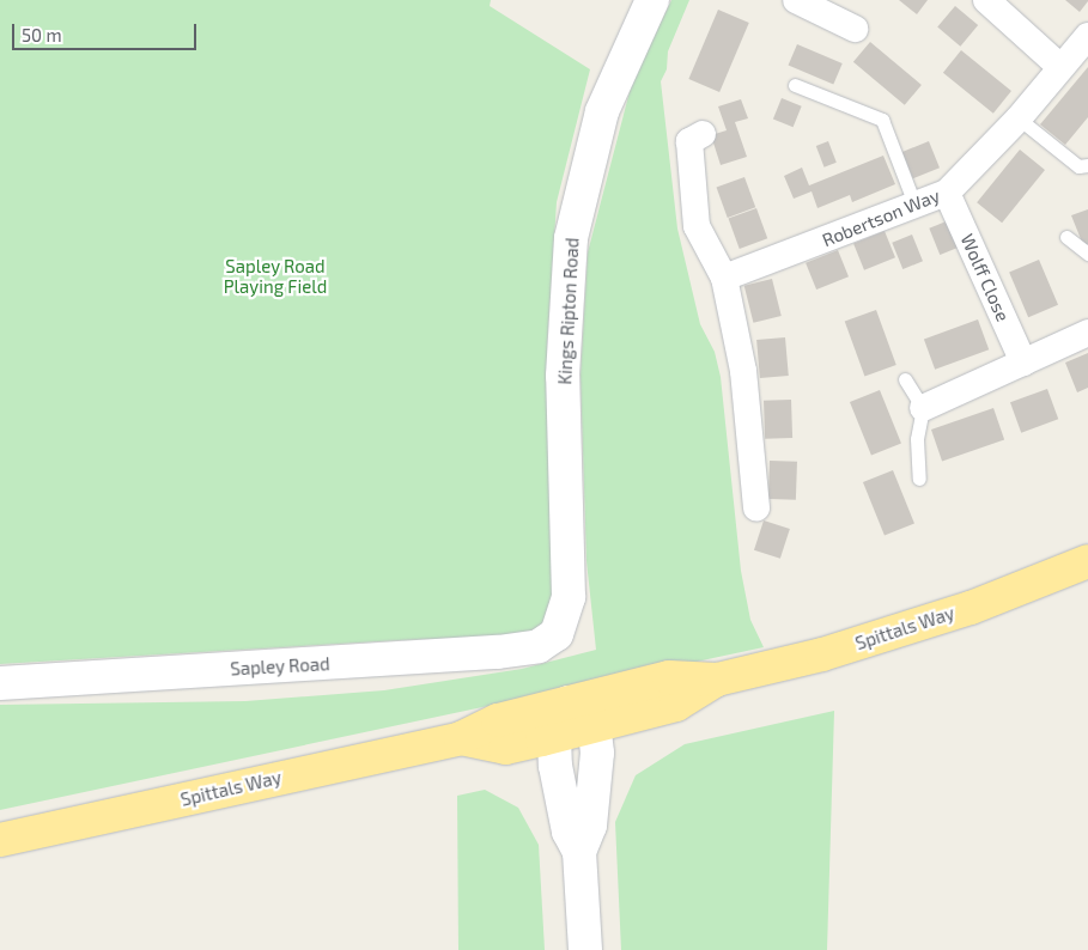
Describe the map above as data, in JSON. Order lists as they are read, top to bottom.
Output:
{
  "streets": {
    "highway": ["Spittals Way"],
    "street": [
      "Robertson Way",
      "Wolff Close",
      "Kings Ripton Road",
      "Sapley Road"
    ]
  },
  "crossings": [
    ["Robertson Way", "Wolff Close"],
    ["Kings Ripton Road", "Sapley Road"]
  ],
  "parks": ["Sapley Road Playing Field"],
  "scale_bar": "50 m"
}
